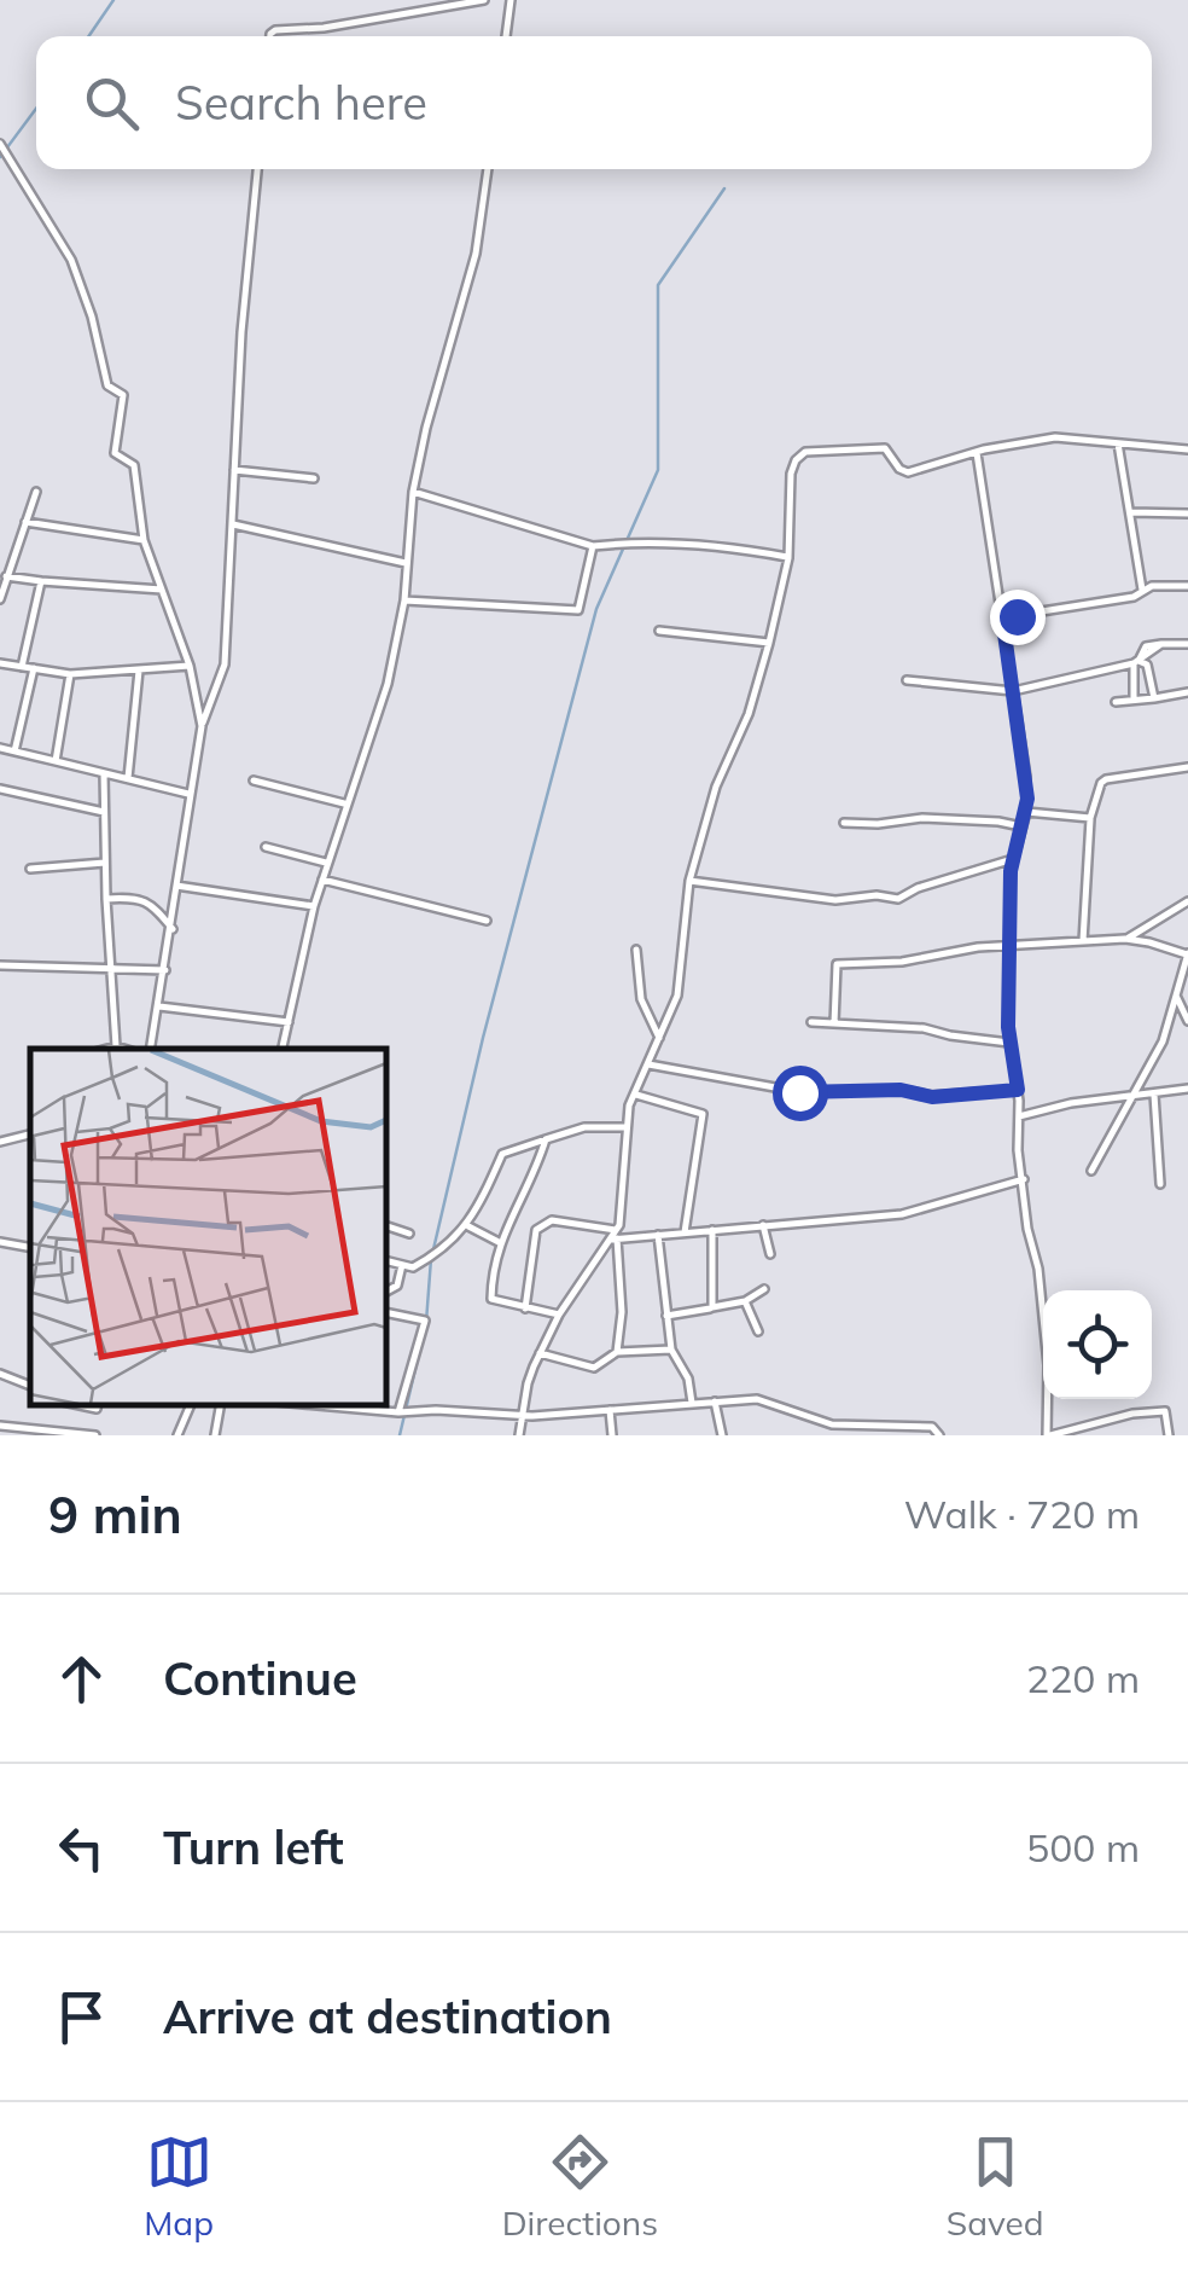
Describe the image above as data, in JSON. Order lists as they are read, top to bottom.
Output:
{
  "page": {
    "search": "Search here",
    "heading": ["9 min", "Walk · 720 m"],
    "list": [
      ["Continue", "220 m"],
      ["Turn left", "500 m"],
      "Arrive at destination"
    ],
    "nav": ["Map", "Directions", "Saved"]
  }
}
